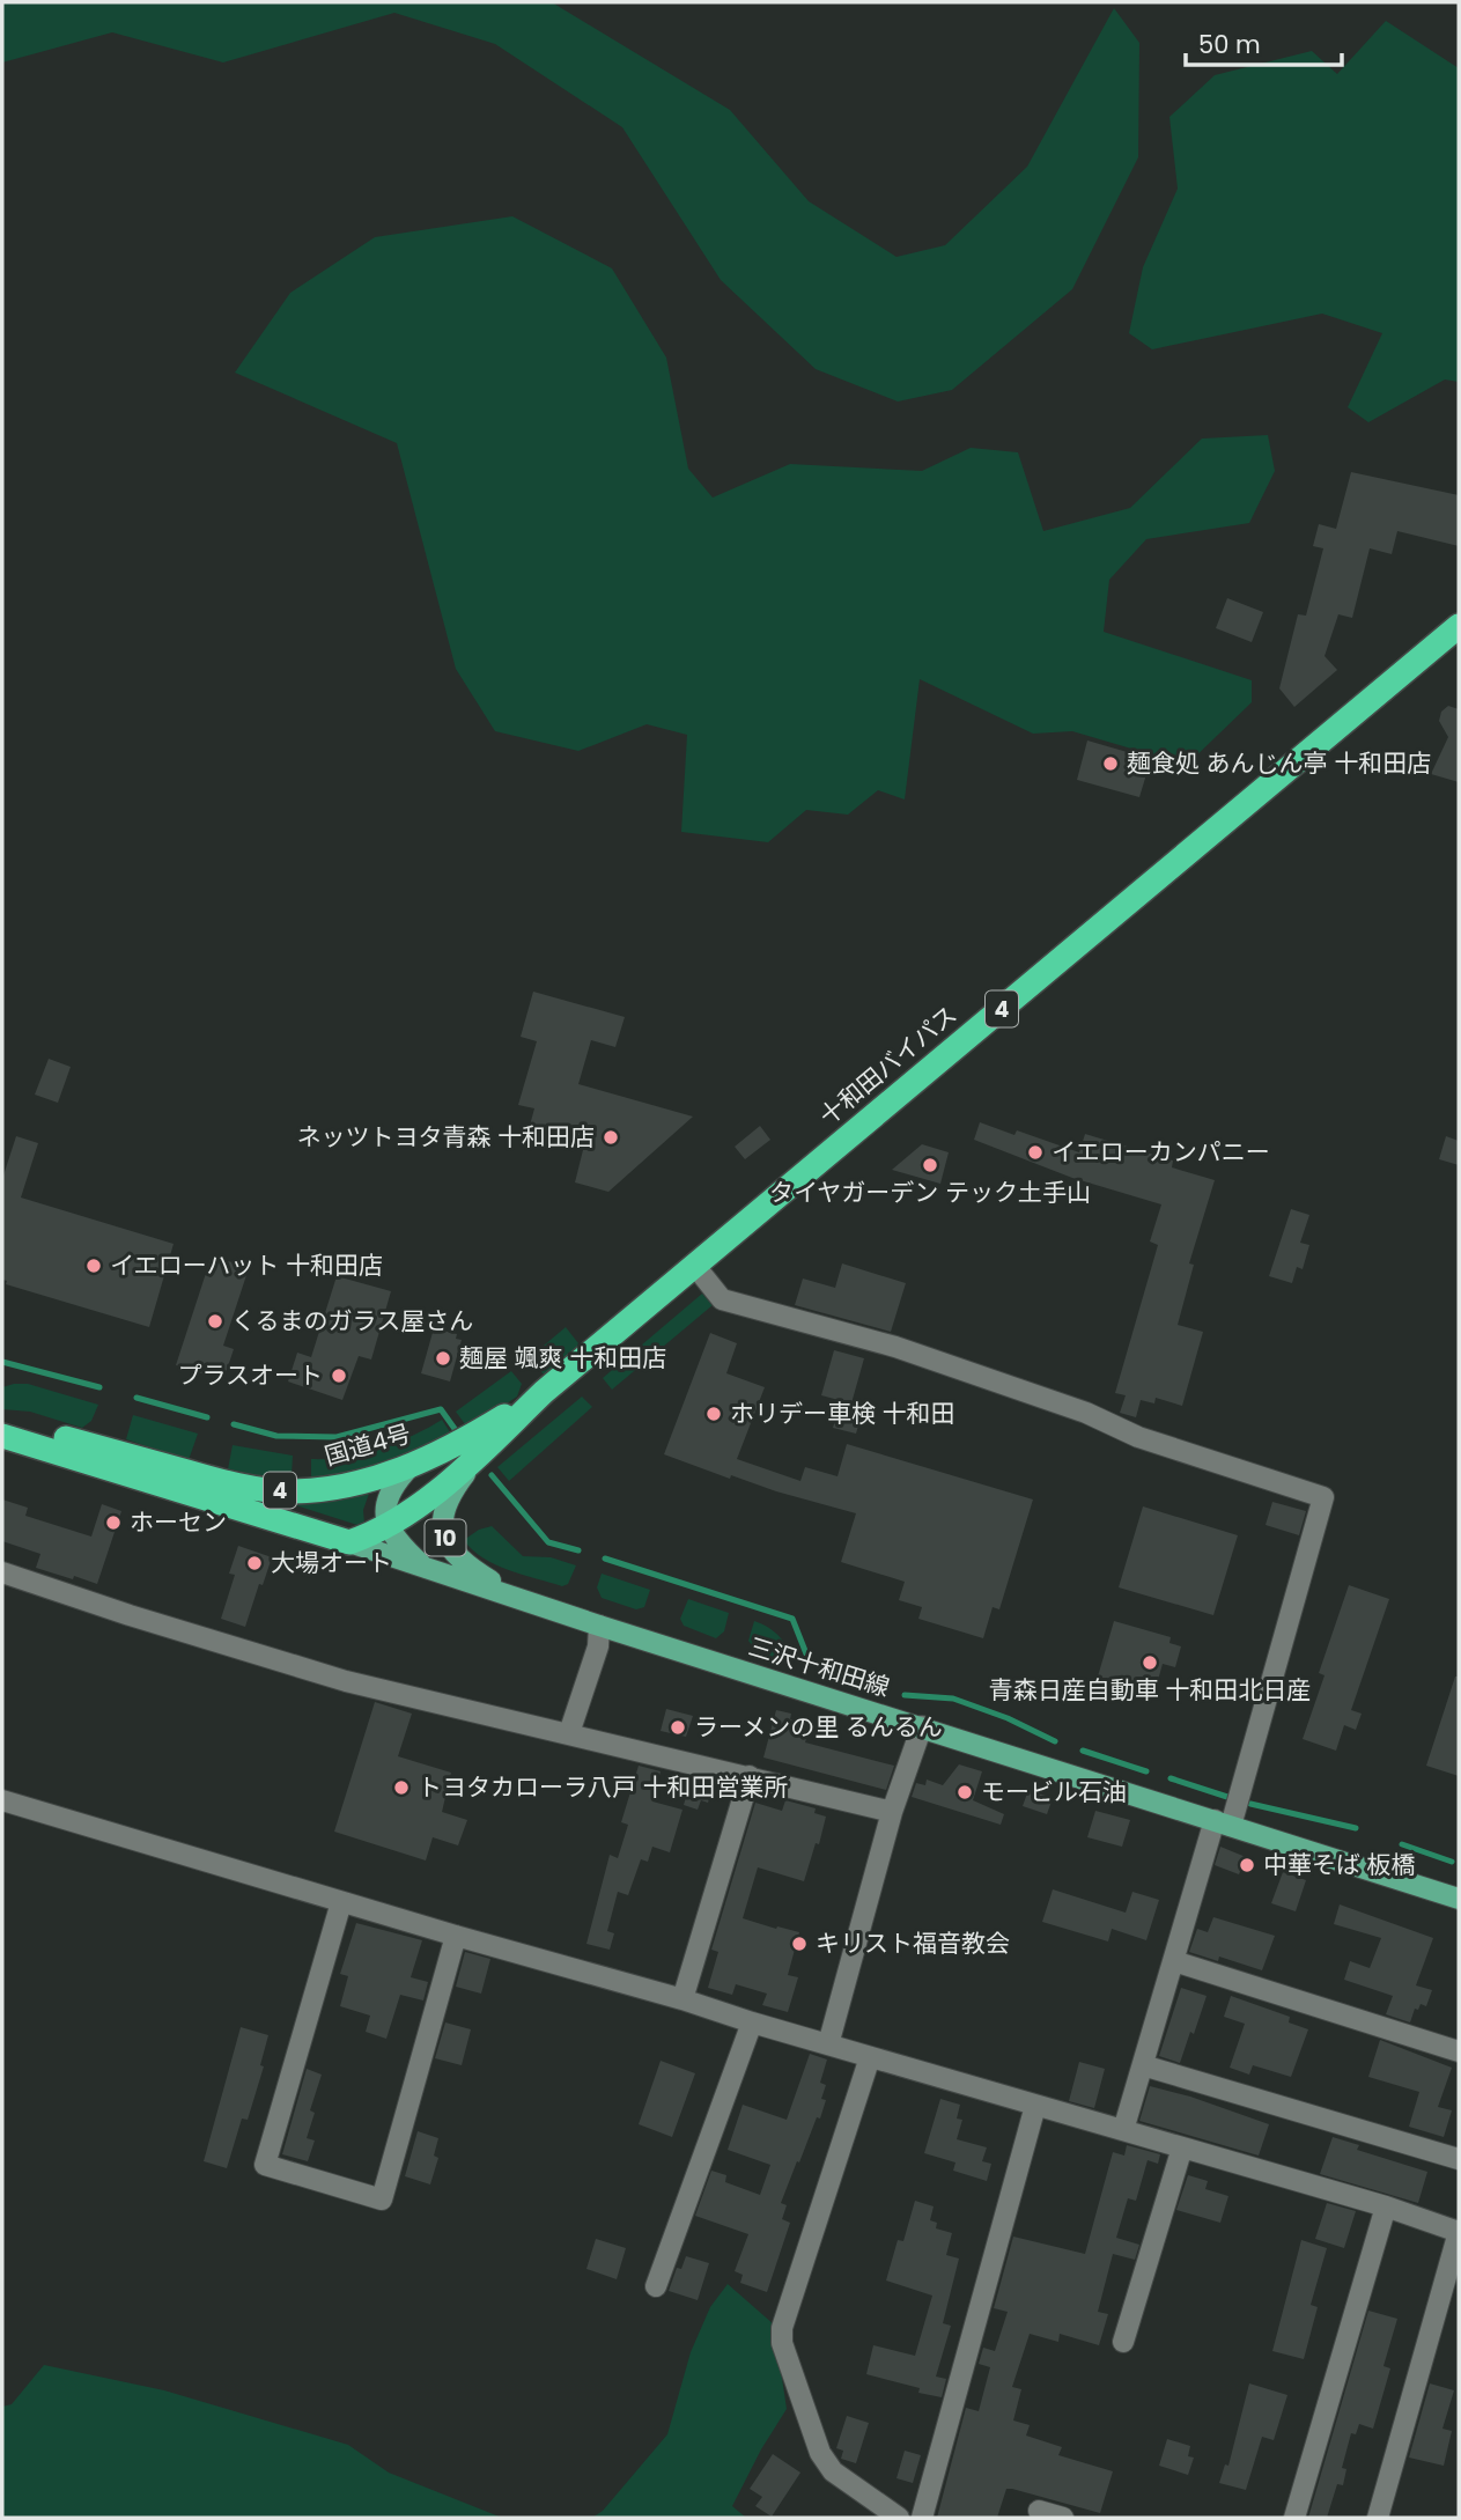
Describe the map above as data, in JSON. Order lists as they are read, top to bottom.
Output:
{
  "streets": {
    "highway": ["4", "十和田バイパス", "国道4号"],
    "main road": ["10", "三沢十和田線"]
  },
  "crossings": [
    ["4", "十和田バイパス"],
    ["4", "三沢十和田線"],
    ["十和田バイパス", "国道4号"],
    ["十和田バイパス", "10"],
    ["十和田バイパス", "三沢十和田線"],
    ["10", "三沢十和田線"]
  ],
  "places": [
    "麺食処 あんじん亭 十和田店",
    "ネッツトヨタ青森 十和田店",
    "イエローカンパニー",
    "タイヤガーデン テック土手山",
    "イエローハット 十和田店",
    "くるまのガラス屋さん",
    "麺屋 颯爽 十和田店",
    "プラスオート",
    "ホリデー車検 十和田",
    "ホーセン",
    "大場オート",
    "青森日産自動車 十和田北日産",
    "ラーメンの里 るんるん",
    "トヨタカローラ八戸 十和田営業所",
    "モービル石油",
    "中華そば 板橋",
    "キリスト福音教会"
  ],
  "scale_bar": "50 m"
}
